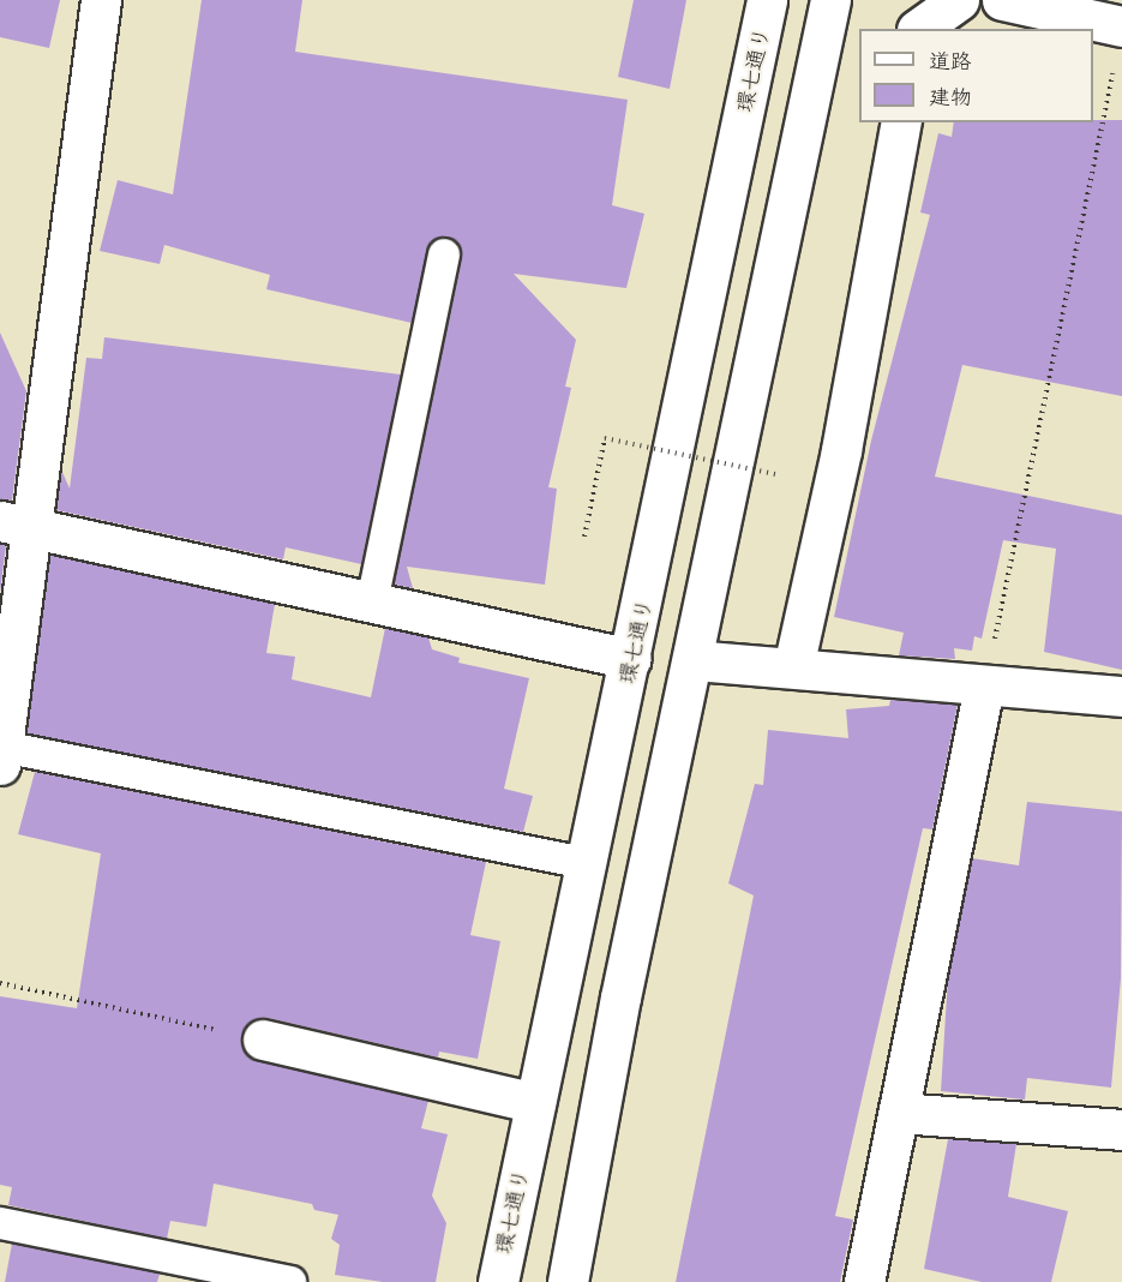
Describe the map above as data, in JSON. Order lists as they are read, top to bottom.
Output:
{
  "streets": {
    "street": ["環七通り"]
  },
  "legend": ["道路", "建物"]
}
